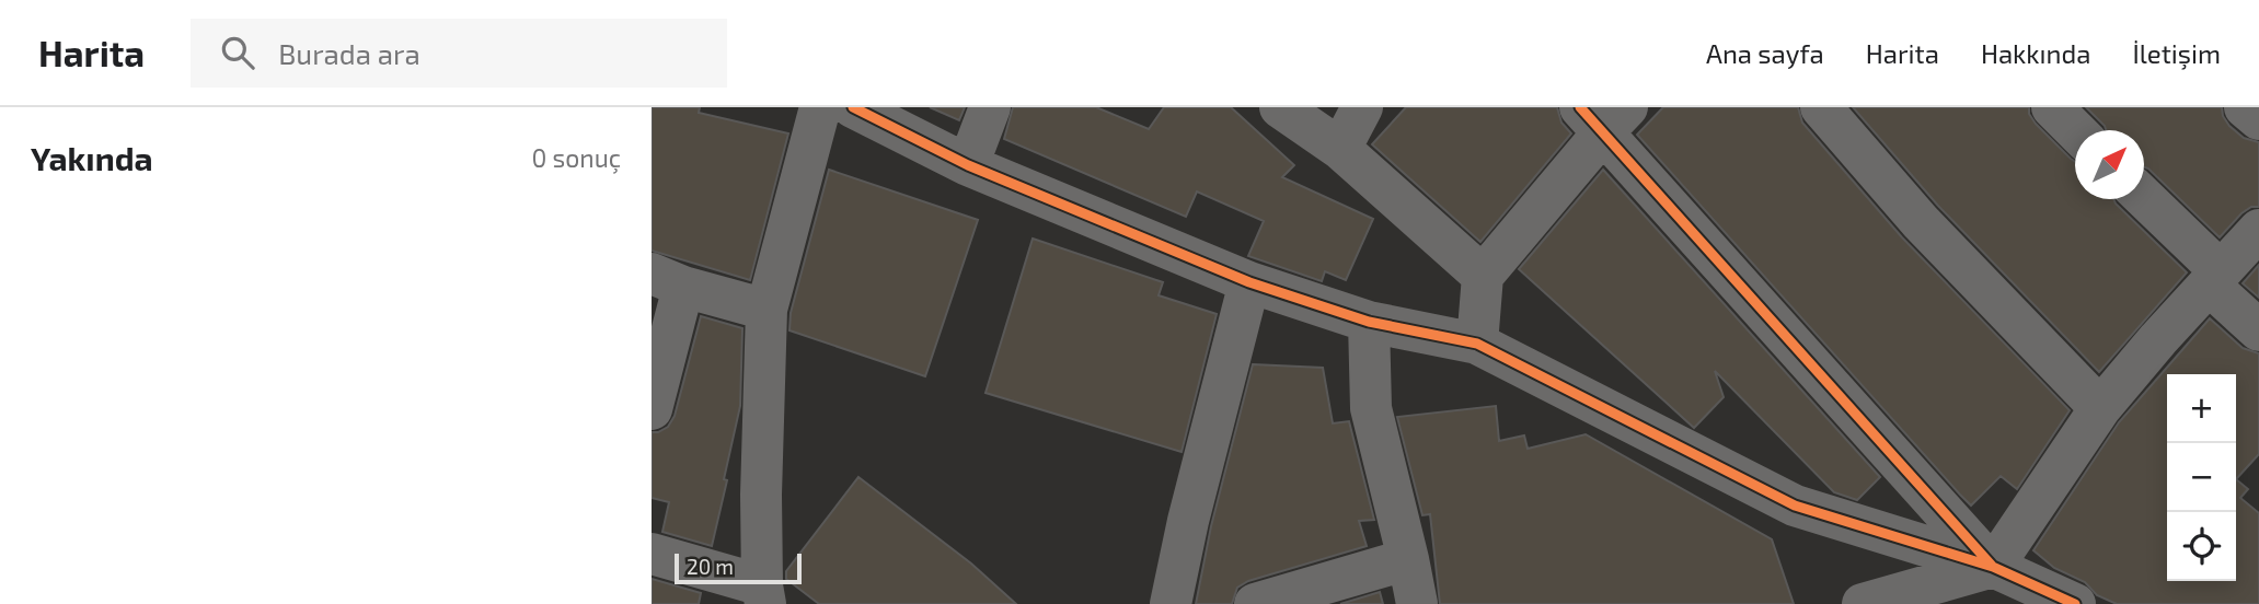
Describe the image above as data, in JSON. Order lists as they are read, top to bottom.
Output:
{
  "scale_bar": "20 m",
  "north": "top right",
  "page": {
    "header": "Harita",
    "search": "Burada ara",
    "nav": [
      "Ana sayfa",
      "Harita",
      "Hakkında",
      "İletişim"
    ],
    "heading": ["Yakında", "0 sonuç"],
    "map_buttons": ["+", "−"],
    "scale": "20 m"
  }
}
